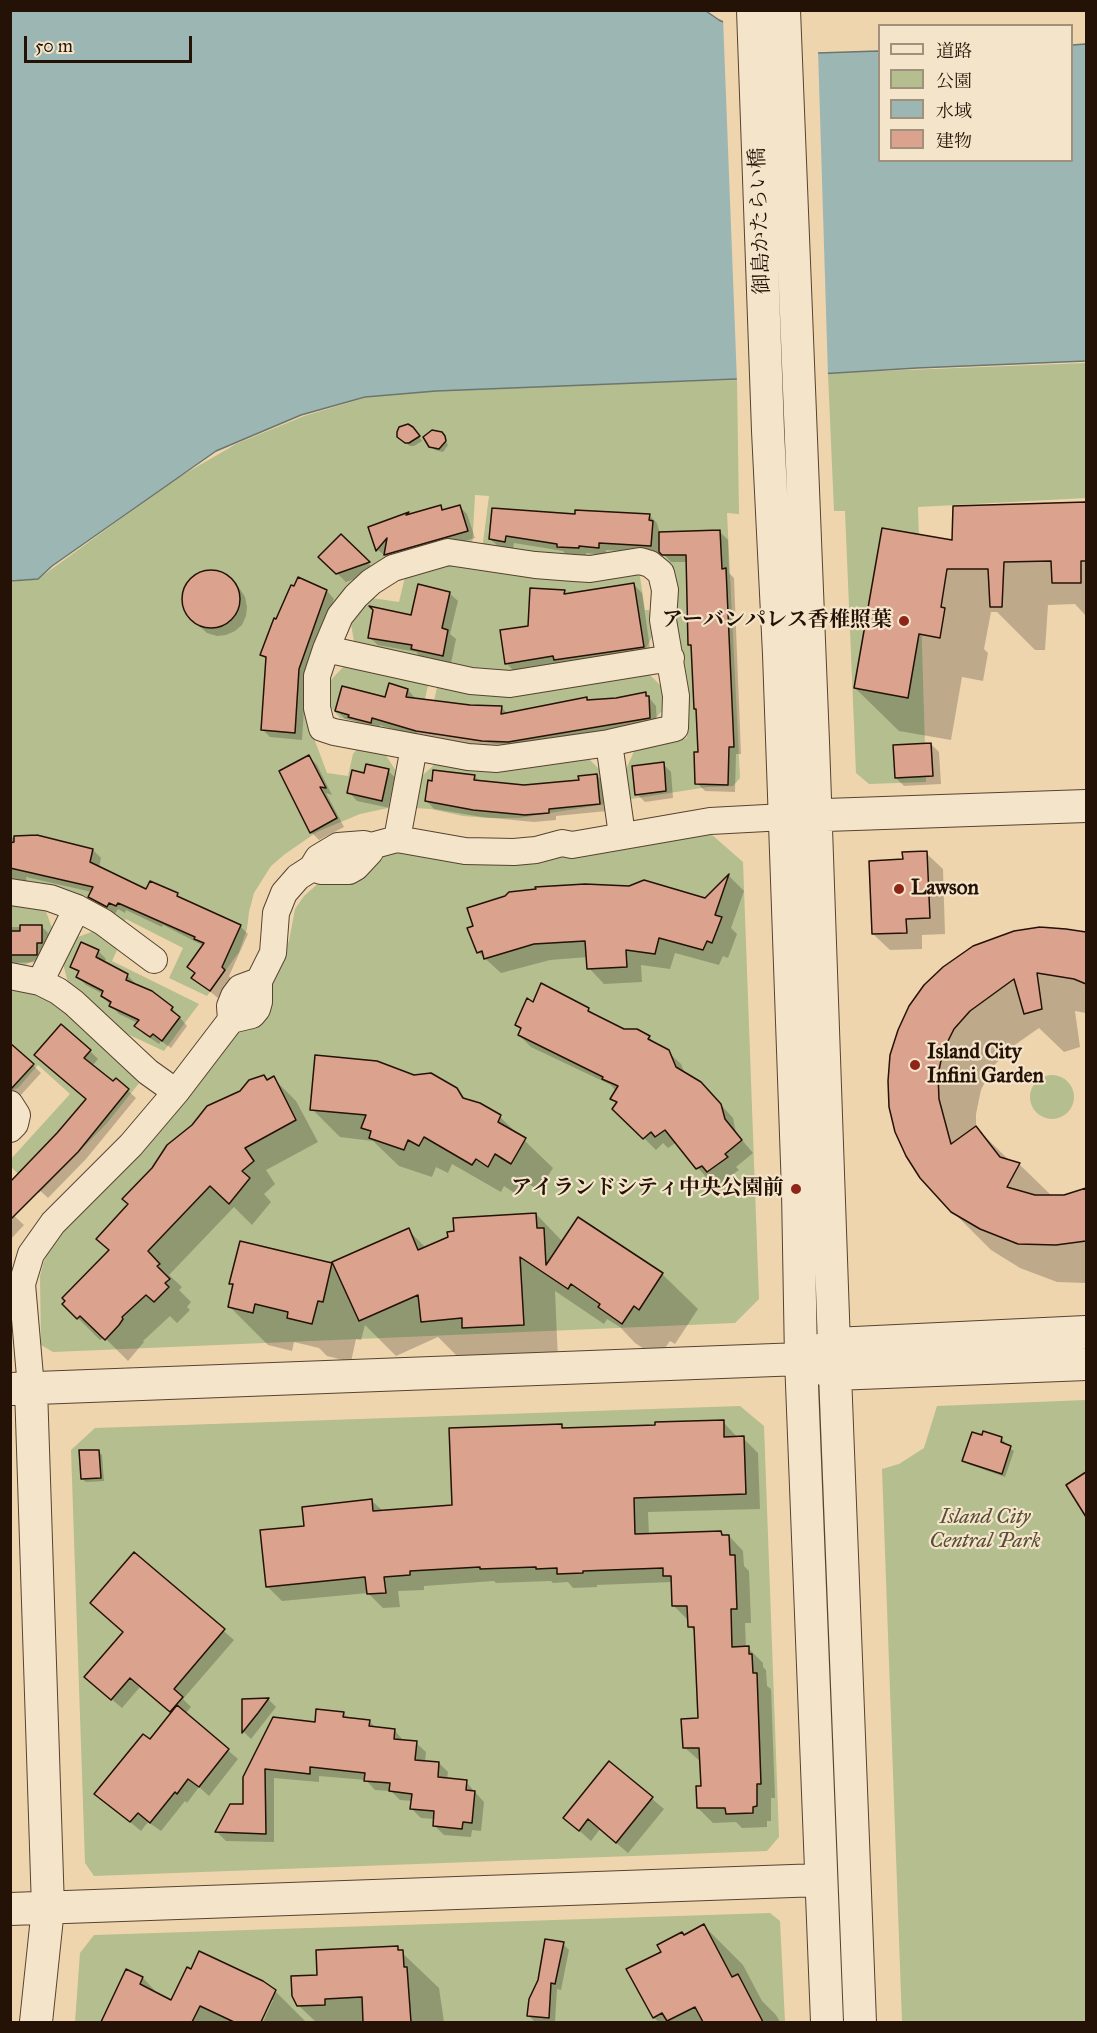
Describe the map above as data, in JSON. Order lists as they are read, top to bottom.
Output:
{
  "streets": {
    "street": ["御島かたらい橋"]
  },
  "parks": ["Island City Central Park"],
  "places": [
    "アーバンパレス香椎照葉",
    "Lawson",
    "Island City Infini Garden",
    "アイランドシティ中央公園前"
  ],
  "legend": [
    "道路",
    "公園",
    "水域",
    "建物"
  ],
  "scale_bar": "50 m"
}
